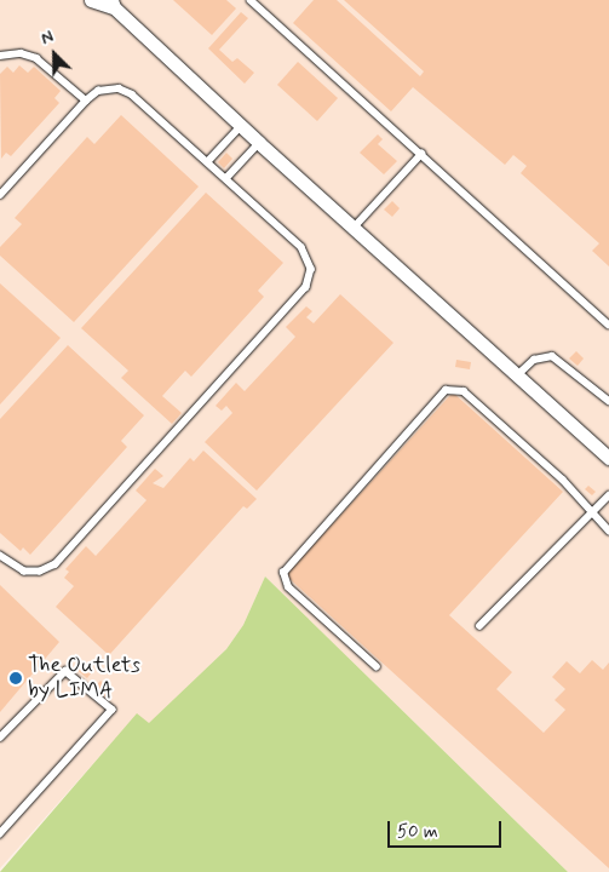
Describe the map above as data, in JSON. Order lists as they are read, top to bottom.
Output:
{
  "places": ["The Outlets by LIMA"],
  "scale_bar": "50 m",
  "north": "top left"
}
